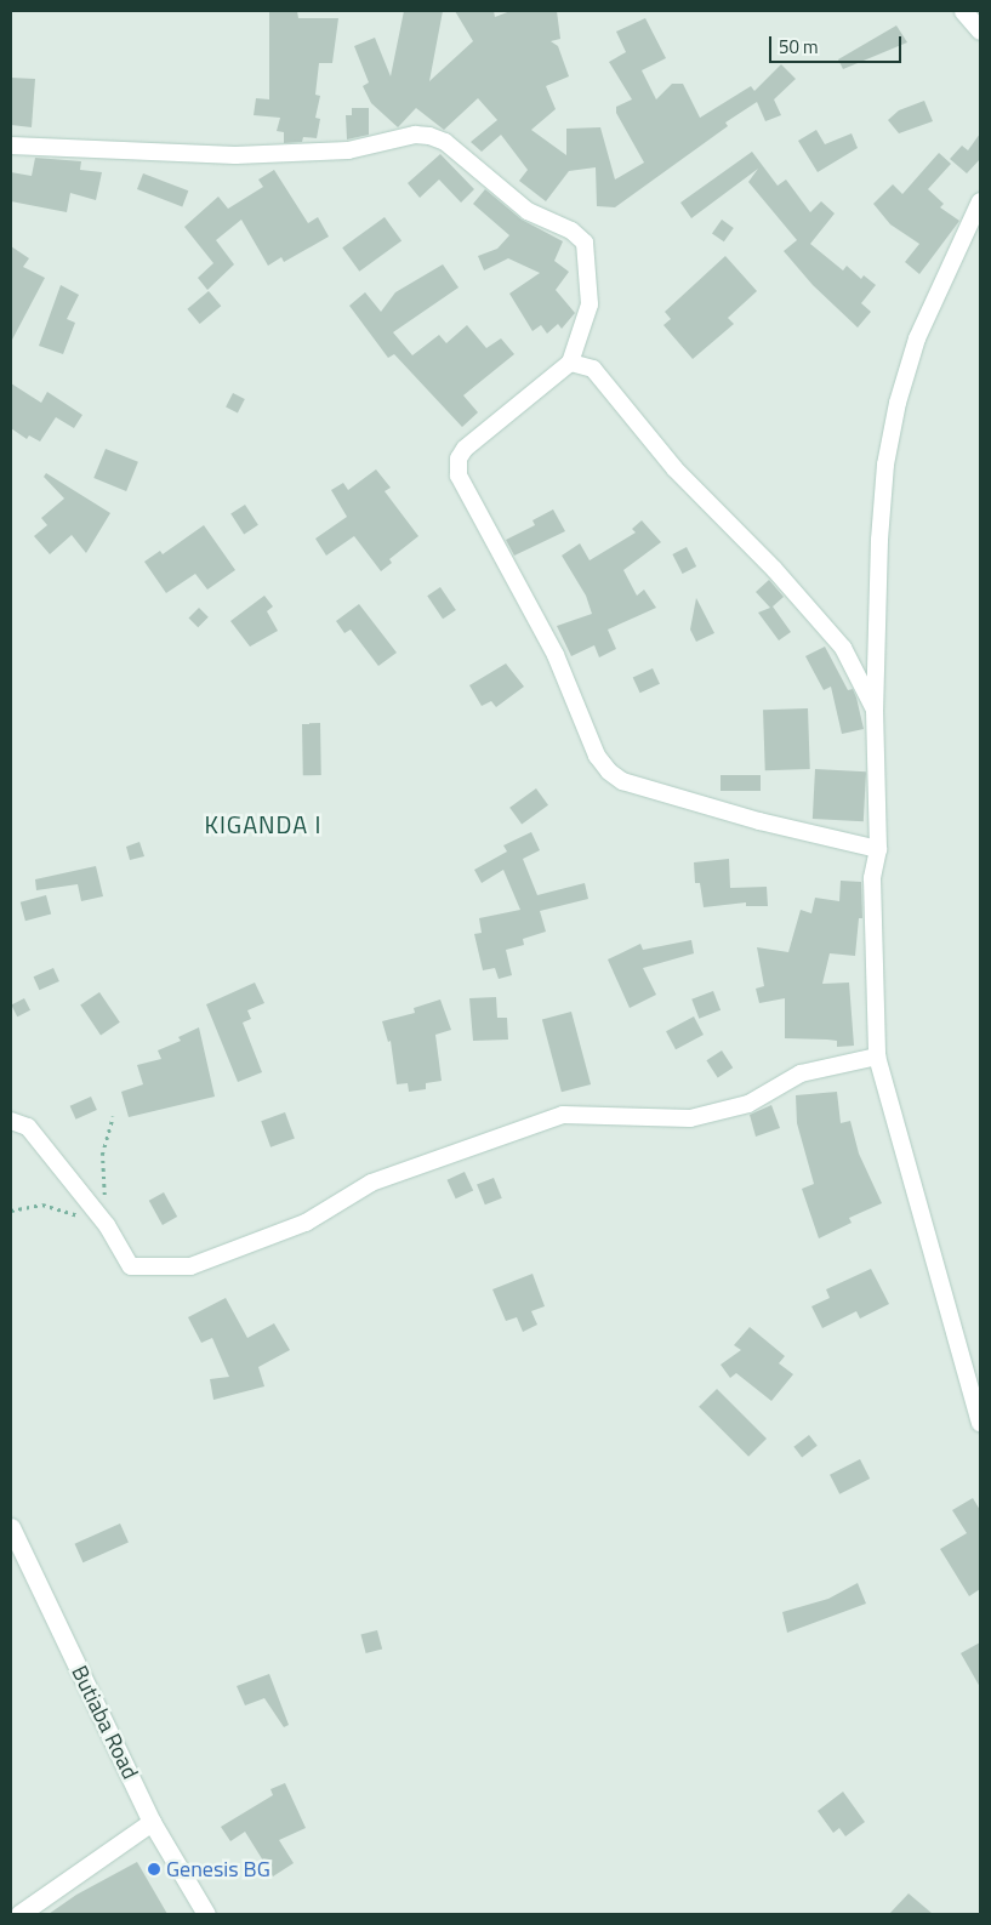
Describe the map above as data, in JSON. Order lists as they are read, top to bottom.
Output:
{
  "streets": {
    "main road": ["Butiaba Road"]
  },
  "districts": ["KIGANDA I"],
  "places": ["Genesis BG"],
  "scale_bar": "50 m"
}
